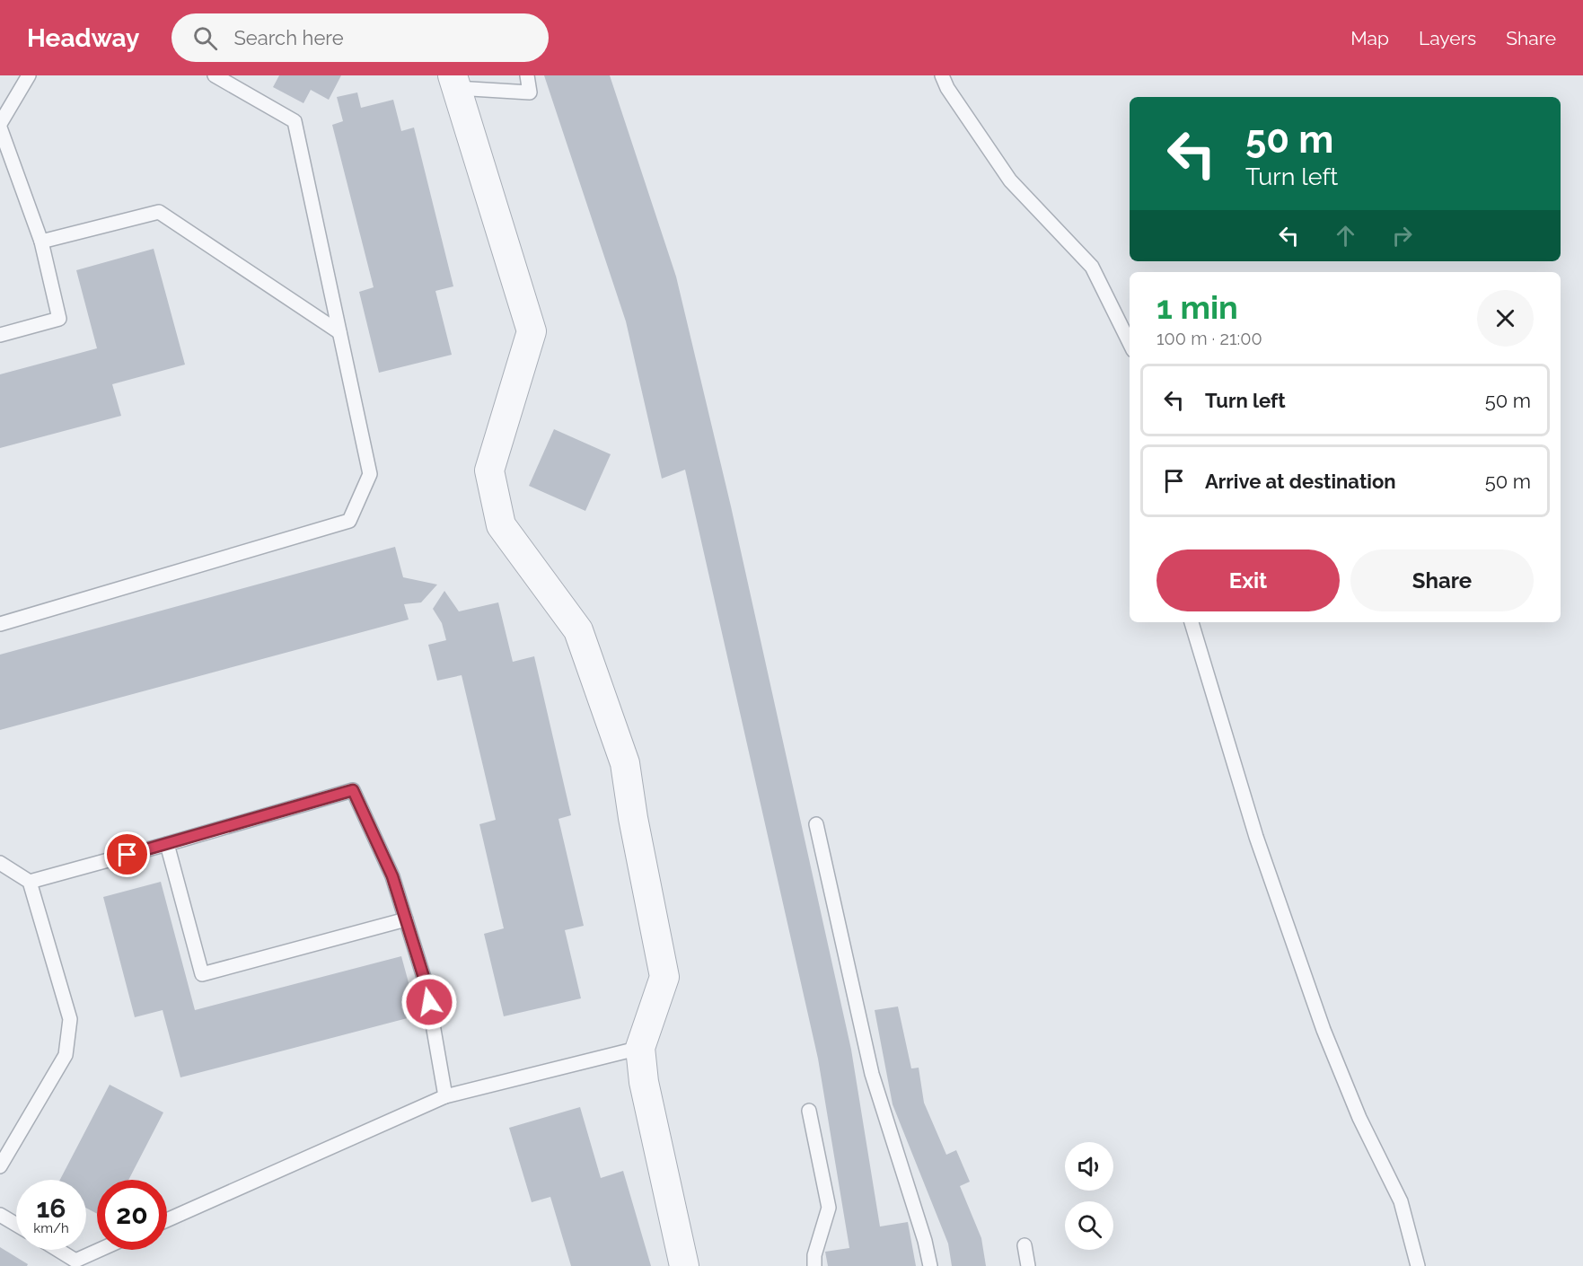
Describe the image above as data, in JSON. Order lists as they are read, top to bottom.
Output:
{
  "page": {
    "header": "Headway",
    "search": "Search here",
    "nav": ["Map", "Layers", "Share"],
    "turn": ["50 m", "Turn left"],
    "heading": ["1 min", "100 m · 21:00"],
    "list": [
      {
        "name": "Turn left",
        "value": "50 m"
      },
      {
        "name": "Arrive at destination",
        "value": "50 m"
      }
    ],
    "buttons": ["Exit", "Share"],
    "speed": "16 km/h",
    "limit": "20"
  }
}
